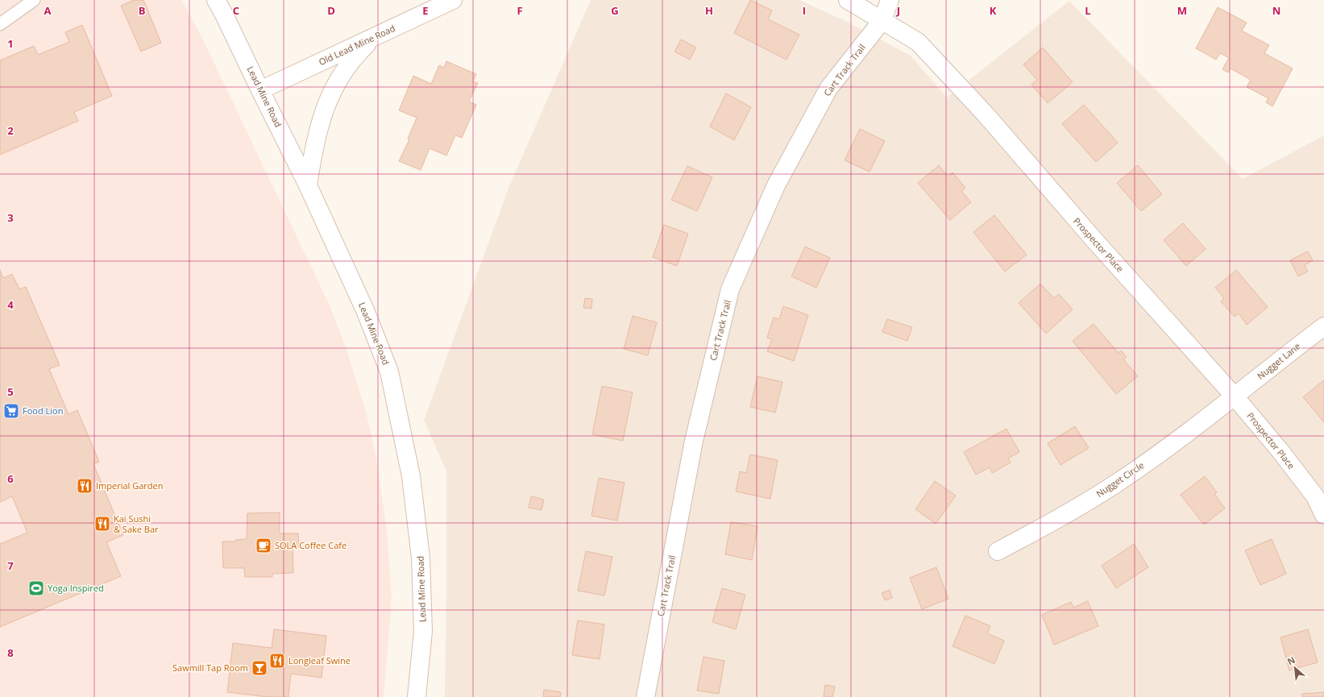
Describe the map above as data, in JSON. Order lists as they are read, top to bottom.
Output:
{
  "streets": {
    "street": [
      "Old Lead Mine Road",
      "Cart Track Trail",
      "Lead Mine Road",
      "Prospector Place",
      "Nugget Lane",
      "Nugget Circle"
    ]
  },
  "crossings": [
    ["Old Lead Mine Road", "Lead Mine Road"],
    ["Cart Track Trail", "Prospector Place"],
    ["Prospector Place", "Nugget Lane"],
    ["Prospector Place", "Nugget Circle"],
    ["Nugget Lane", "Nugget Circle"]
  ],
  "places": {
    "supermarket": ["Food Lion"],
    "restaurant": ["Imperial Garden", "Kai Sushi & Sake Bar", "Longleaf Swine"],
    "cafe": ["SOLA Coffee Cafe"],
    "sports": ["Yoga Inspired"],
    "bar": ["Sawmill Tap Room"]
  },
  "north": "top left",
  "grid": {
    "columns": [
      "A",
      "B",
      "C",
      "D",
      "E",
      "F",
      "G",
      "H",
      "I",
      "J",
      "K",
      "L",
      "M",
      "N"
    ],
    "rows": [
      "1",
      "2",
      "3",
      "4",
      "5",
      "6",
      "7",
      "8"
    ]
  }
}
